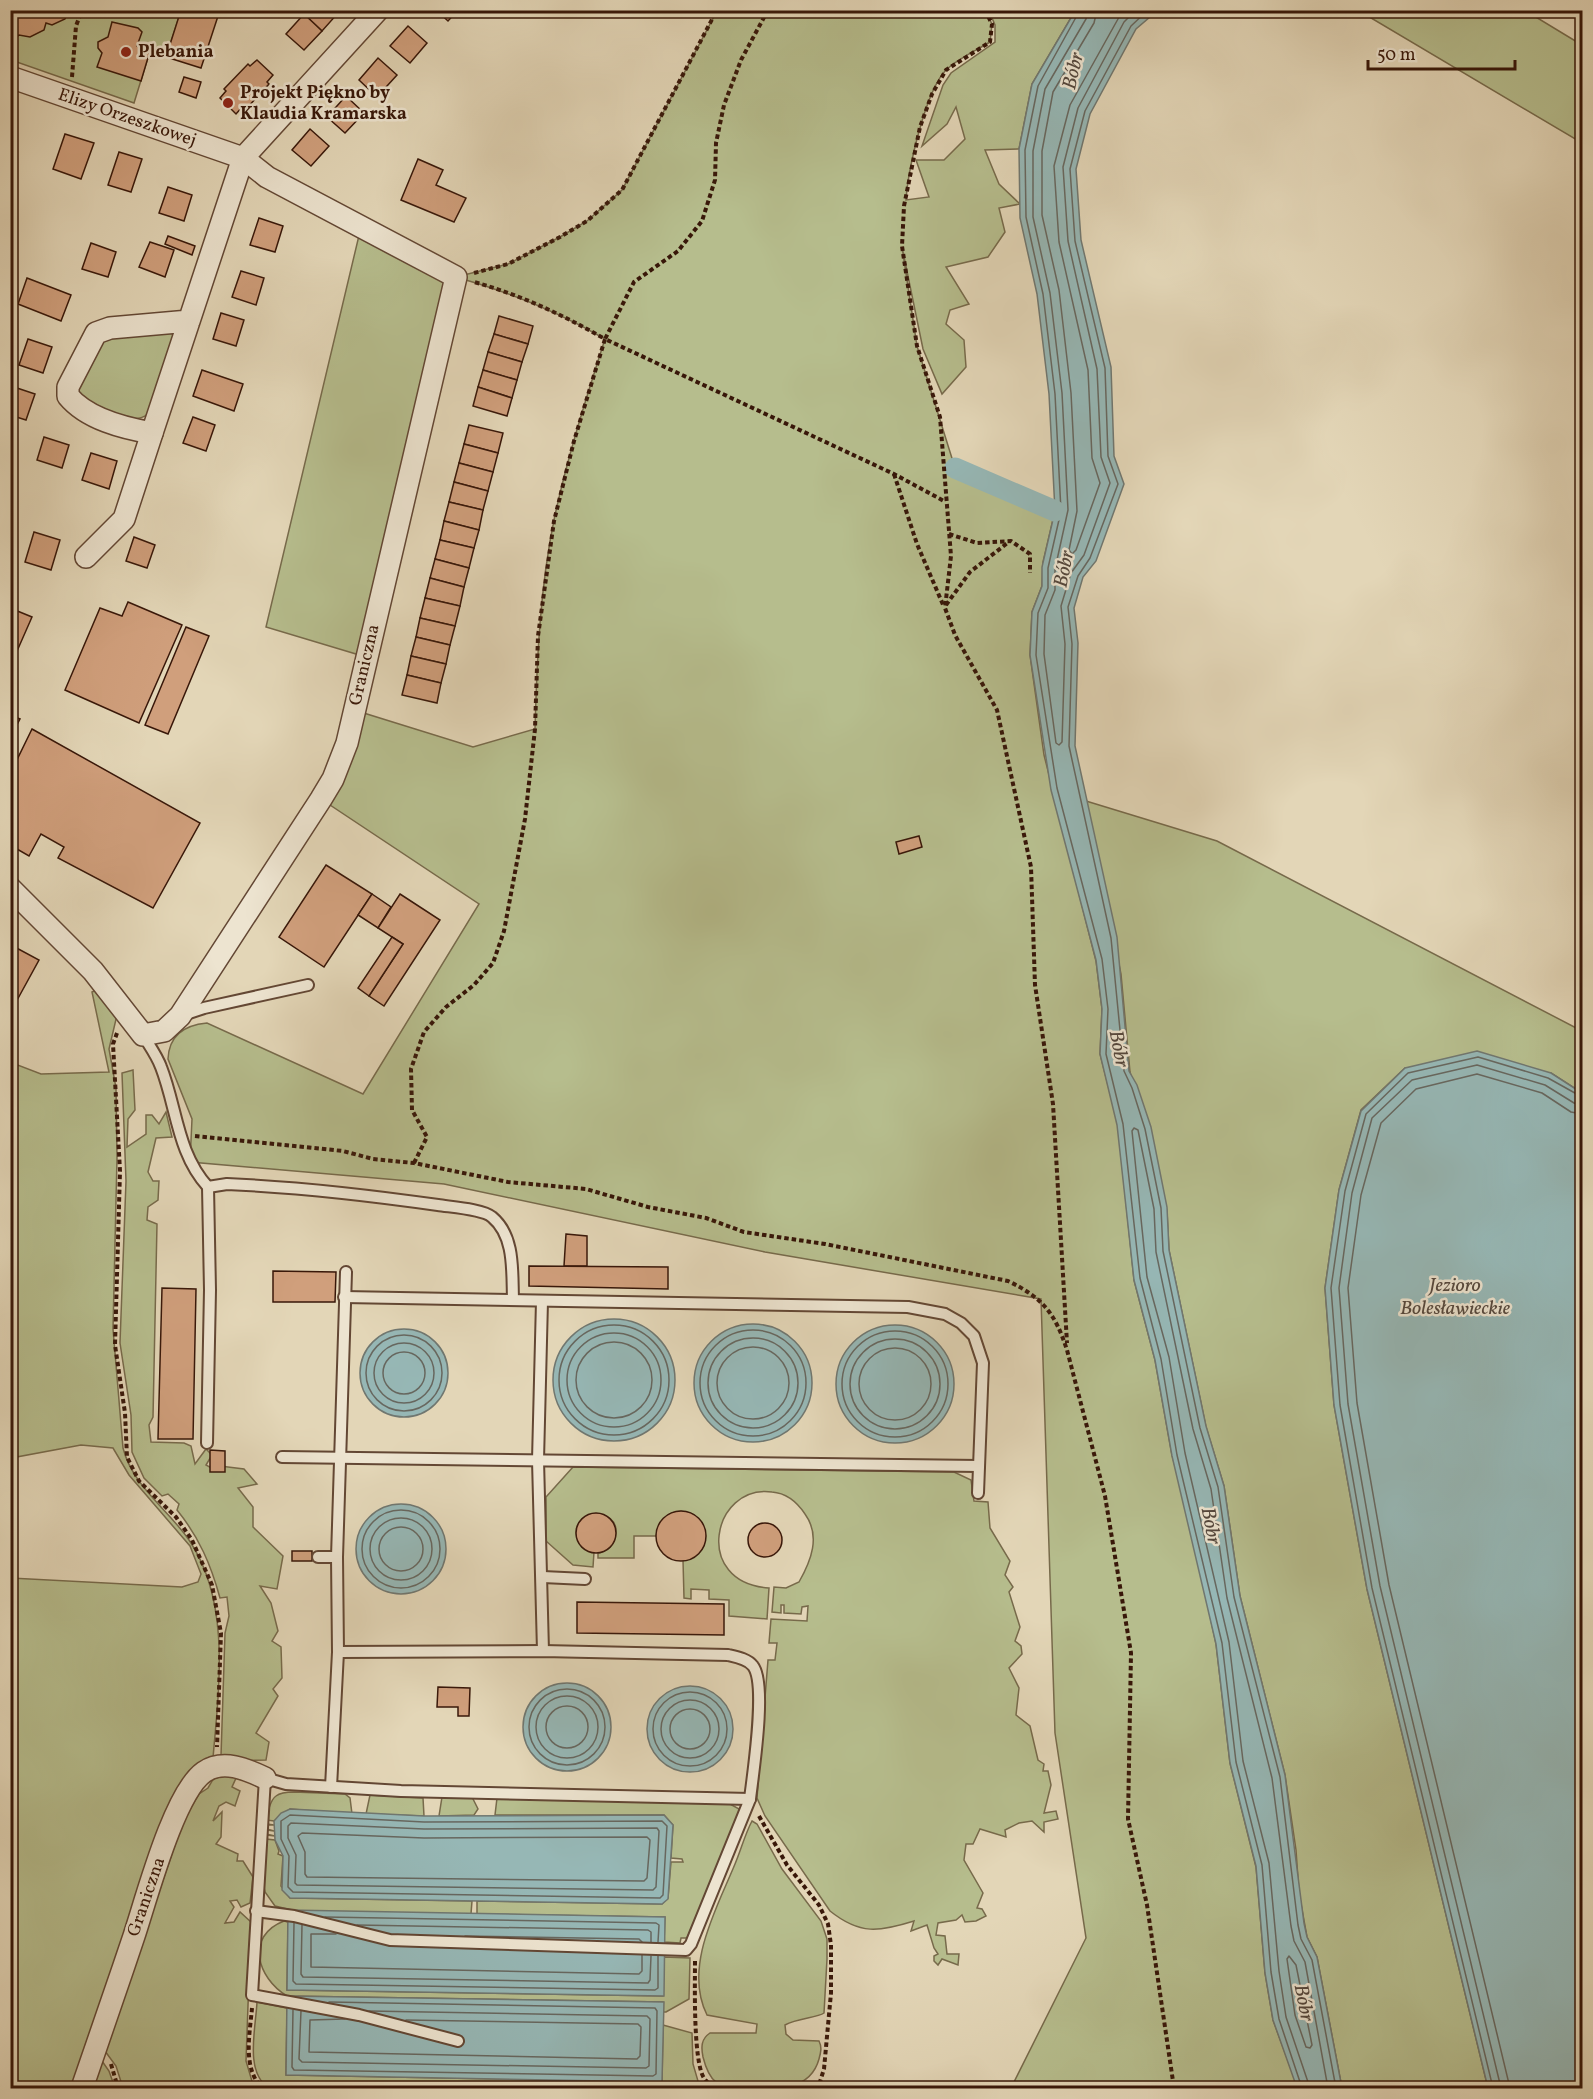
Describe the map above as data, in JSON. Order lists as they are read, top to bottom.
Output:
{
  "streets": {
    "street": ["Elizy Orzeszkowej", "Graniczna"]
  },
  "water": ["Bóbr", "Jezioro Bolesławieckie"],
  "places": ["Plebania", "Projekt Piękno by Klaudia Kramarska"],
  "scale_bar": "50 m"
}
